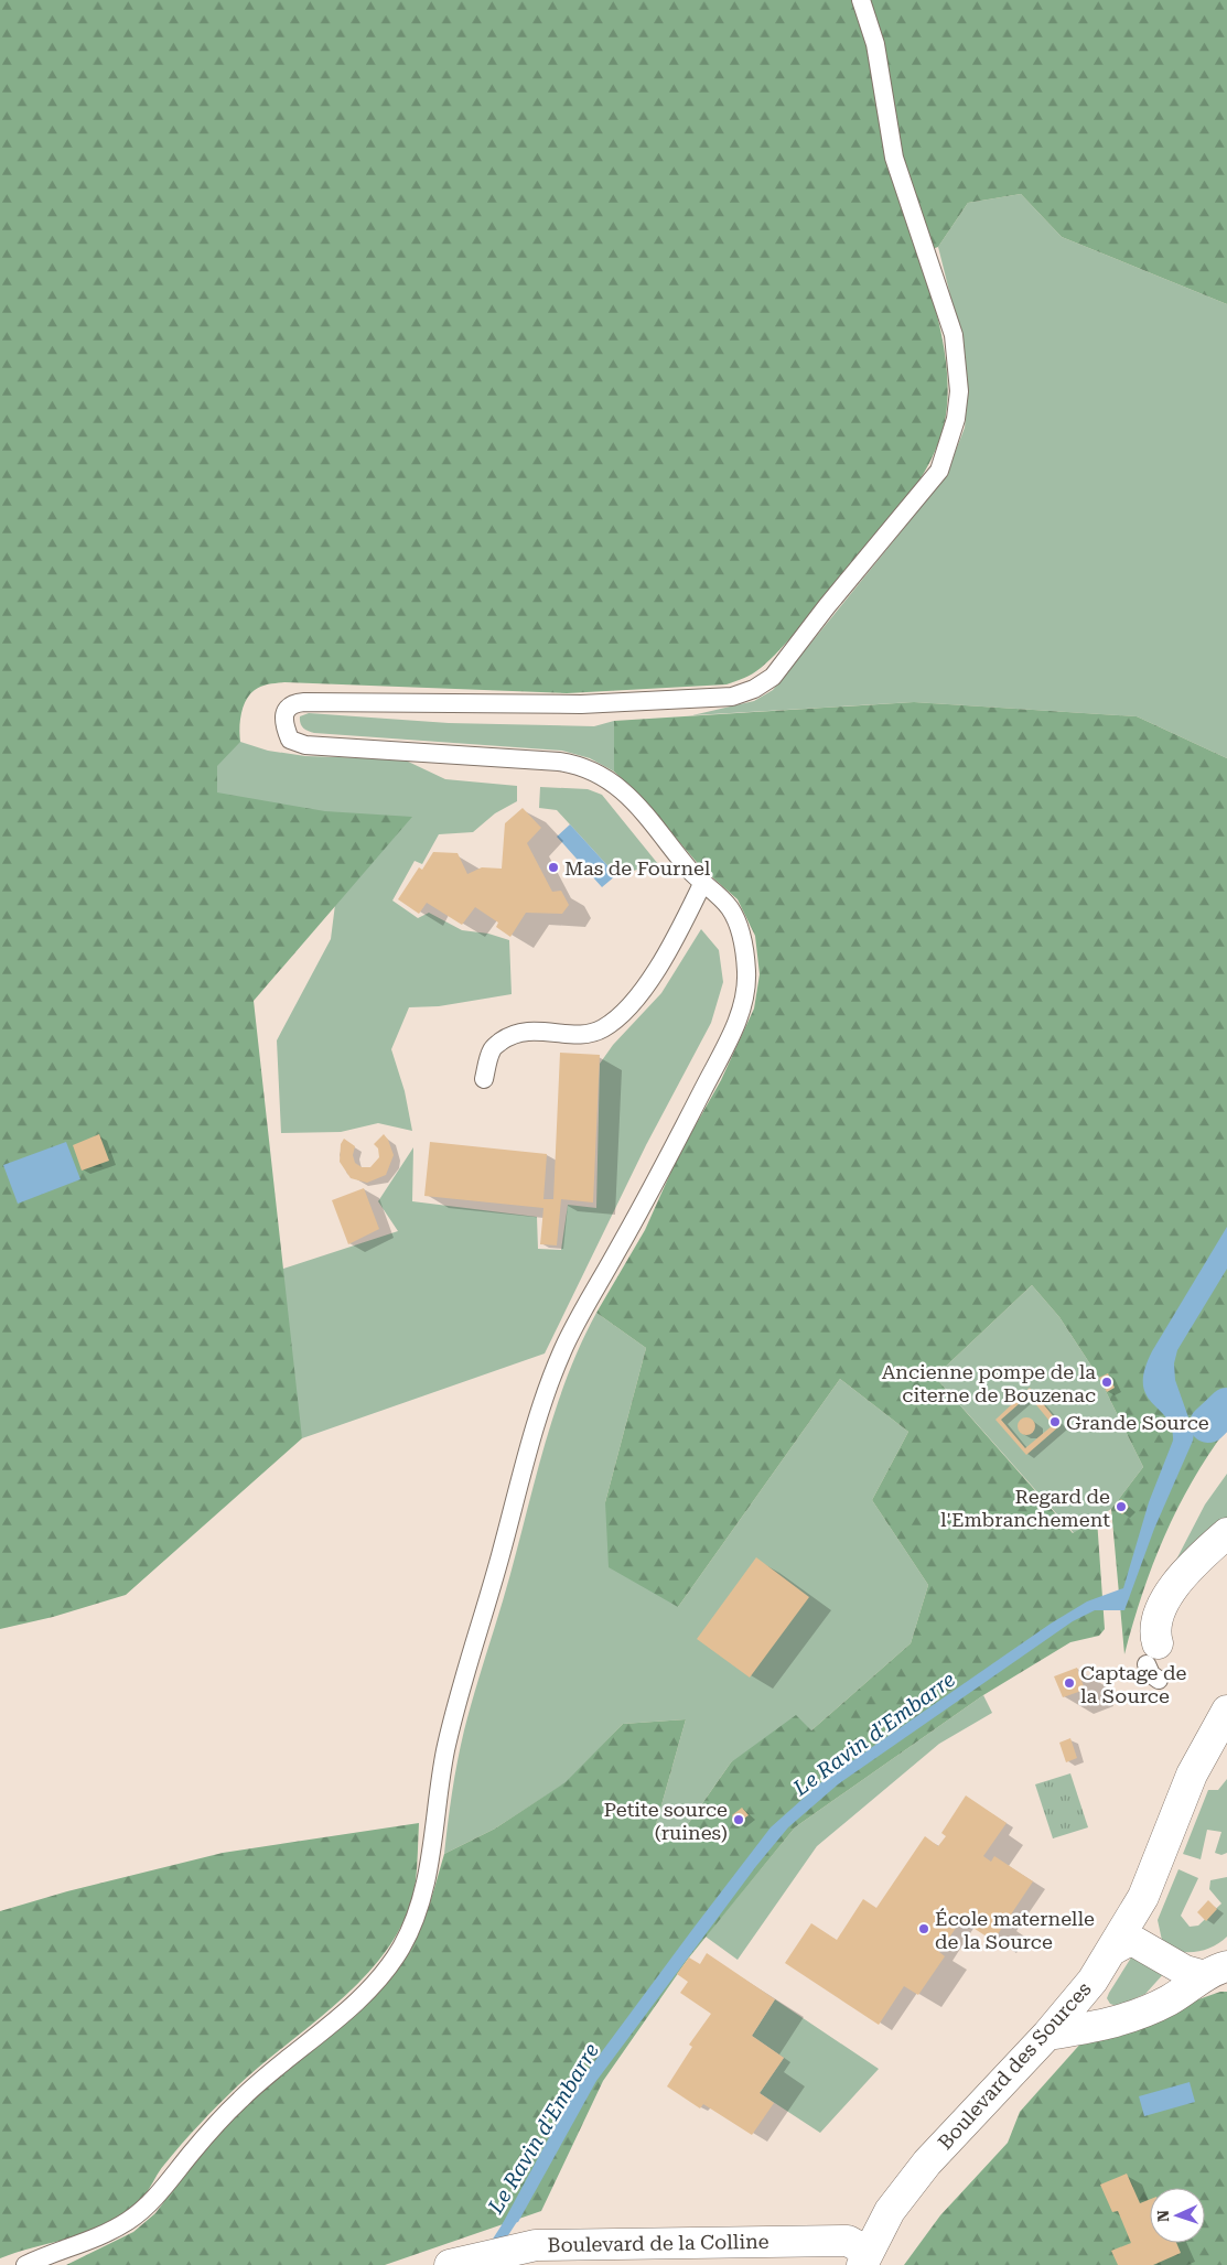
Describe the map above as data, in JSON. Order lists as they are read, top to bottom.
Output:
{
  "streets": {
    "street": ["Boulevard des Sources", "Boulevard de la Colline"]
  },
  "crossings": [
    ["Boulevard des Sources", "Boulevard de la Colline"]
  ],
  "water": ["Le Ravin d'Embarre"],
  "places": [
    "Mas de Fournel",
    "Ancienne pompe de la citerne de Bouzenac",
    "Grande Source",
    "Regard de l'Embranchement",
    "Captage de la Source",
    "Petite source (ruines)",
    "École maternelle de la Source"
  ],
  "north": "left"
}
